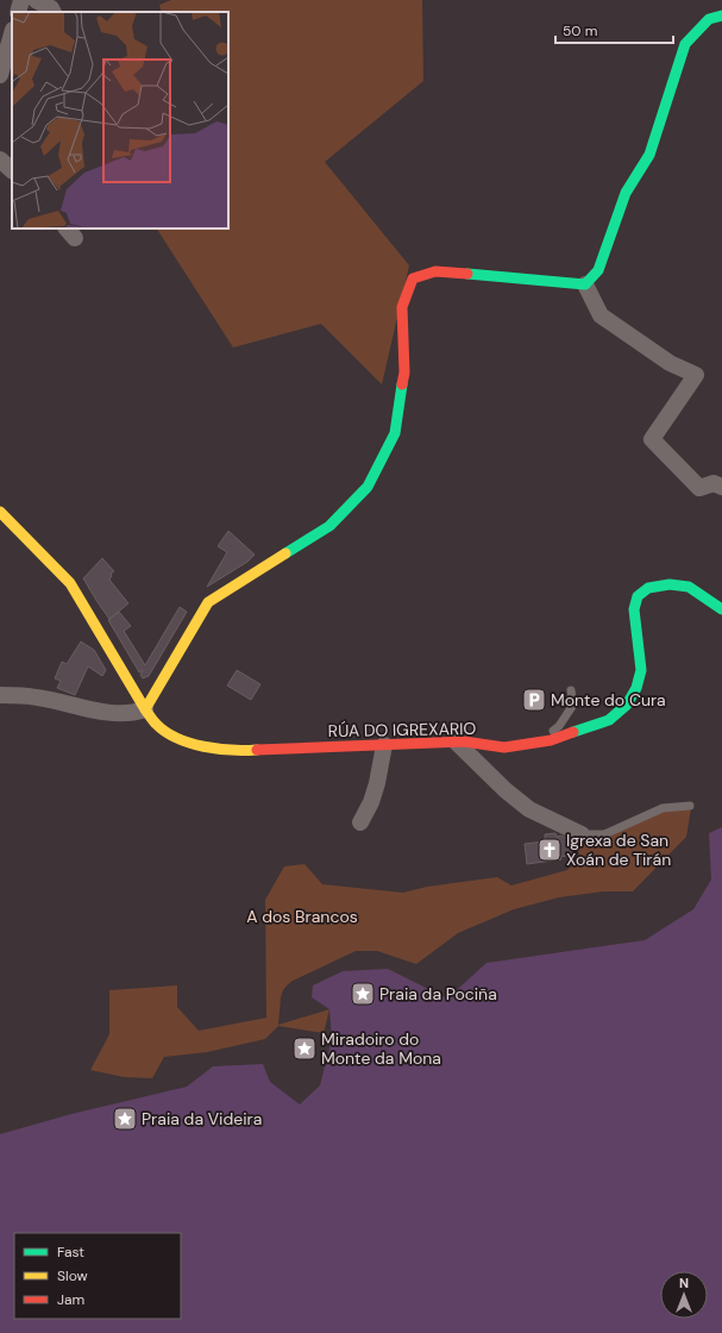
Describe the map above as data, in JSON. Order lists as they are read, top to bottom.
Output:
{
  "streets": {
    "street": ["RÚA DO IGREXARIO"]
  },
  "parks": ["A dos Brancos"],
  "places": {
    "parking": ["Monte do Cura"],
    "church": ["Igrexa de San Xoán de Tirán"],
    "place": ["Praia da Pociña", "Miradoiro do Monte da Mona", "Praia da Videira"]
  },
  "legend": ["Fast", "Slow", "Jam"],
  "scale_bar": "50 m",
  "north": "top"
}
